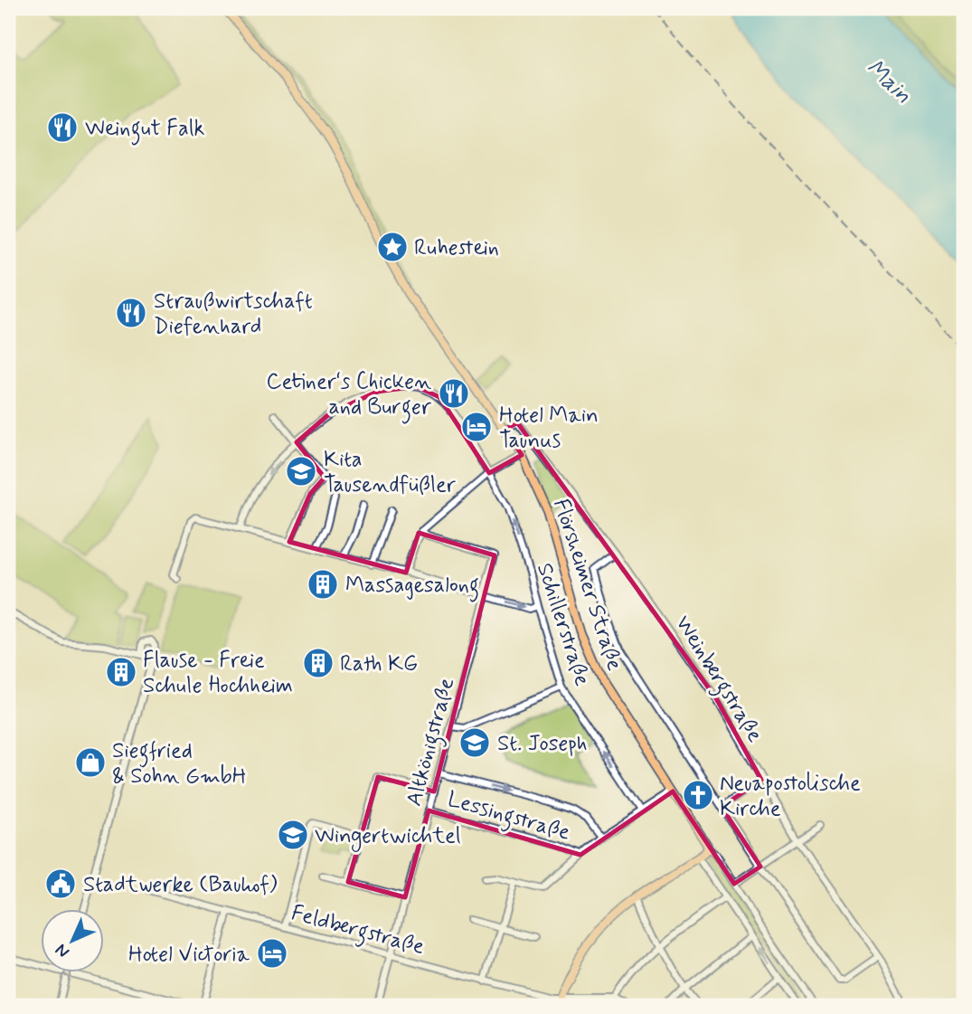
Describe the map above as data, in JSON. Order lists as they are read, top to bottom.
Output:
{
  "streets": {
    "main road": ["Flörsheimer Straße"],
    "street": [
      "Schillerstraße",
      "Weinbergstraße",
      "Altkönigstraße",
      "Lessingstraße",
      "Feldbergstraße"
    ]
  },
  "crossings": [
    ["Flörsheimer Straße", "Weinbergstraße"],
    ["Altkönigstraße", "Lessingstraße"],
    ["Altkönigstraße", "Feldbergstraße"]
  ],
  "water": ["Main"],
  "places": {
    "restaurant": ["Weingut Falk", "Straußwirtschaft Diefenhard", "Cetiner‘s Chicken and Burger"],
    "place": ["Ruhestein"],
    "hotel": ["Hotel Main Taunus", "Hotel Victoria"],
    "school or university": ["Kita Tausendfüßler", "St. Joseph", "Wingertwichtel"],
    "building": ["Massagesalong", "Rath KG", "Flause - Freie Schule Hochheim"],
    "shop": ["Siegfried & Sohn GmbH"],
    "church": ["Neuapostolische Kirche"],
    "public building": ["Stadtwerke (Bauhof)"]
  },
  "north": "bottom left"
}
